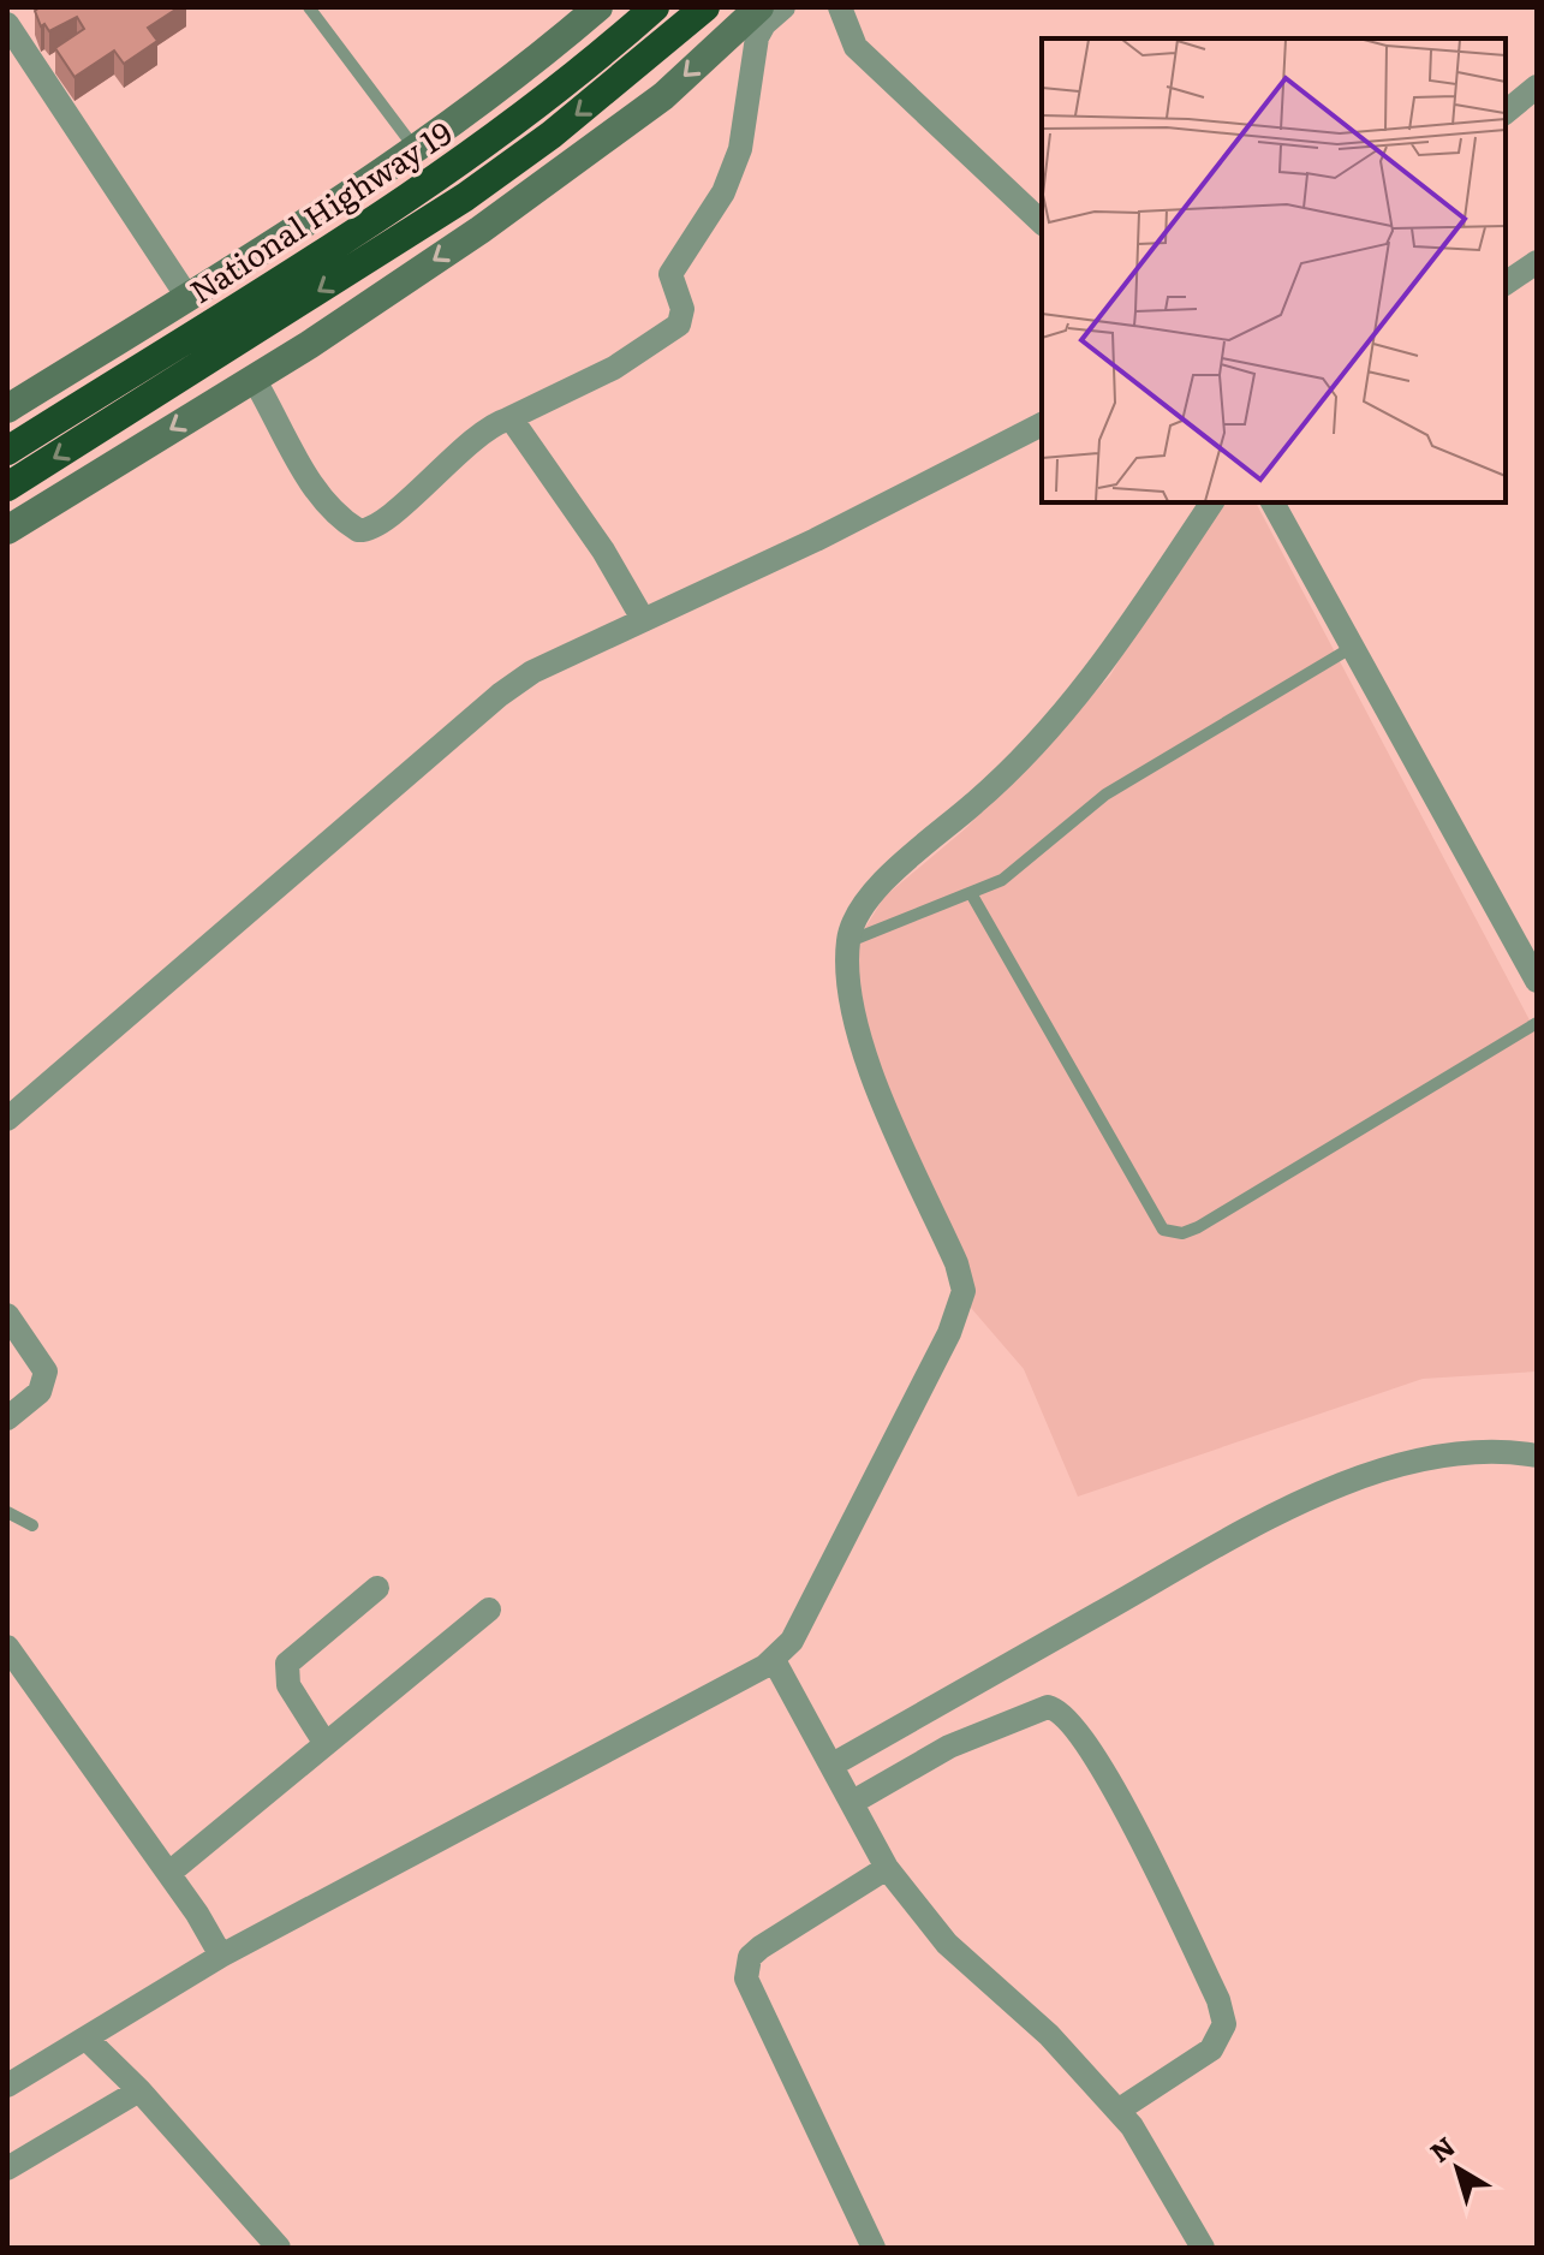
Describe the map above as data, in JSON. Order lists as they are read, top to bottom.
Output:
{
  "streets": {
    "highway": ["National Highway 19"]
  },
  "north": "top left"
}
